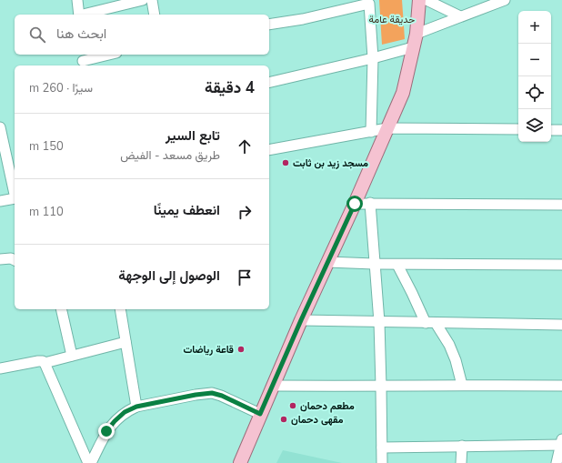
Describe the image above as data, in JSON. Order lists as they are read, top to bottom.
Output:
{
  "parks": ["حديقة عامة"],
  "places": [
    "مسجد زيد بن ثابت",
    "قاعة رياضات",
    "مطعم دحمان",
    "مقهى دحمان"
  ],
  "page": {
    "map_buttons": ["+", "−"],
    "search": "ابحث هنا",
    "heading": ["4 دقيقة", "سيرًا · 260 m"],
    "list": [
      ["تابع السير", "طريق مسعد - الفيض", "150 m"],
      ["انعطف يمينًا", "110 m"],
      "الوصول إلى الوجهة"
    ]
  }
}
